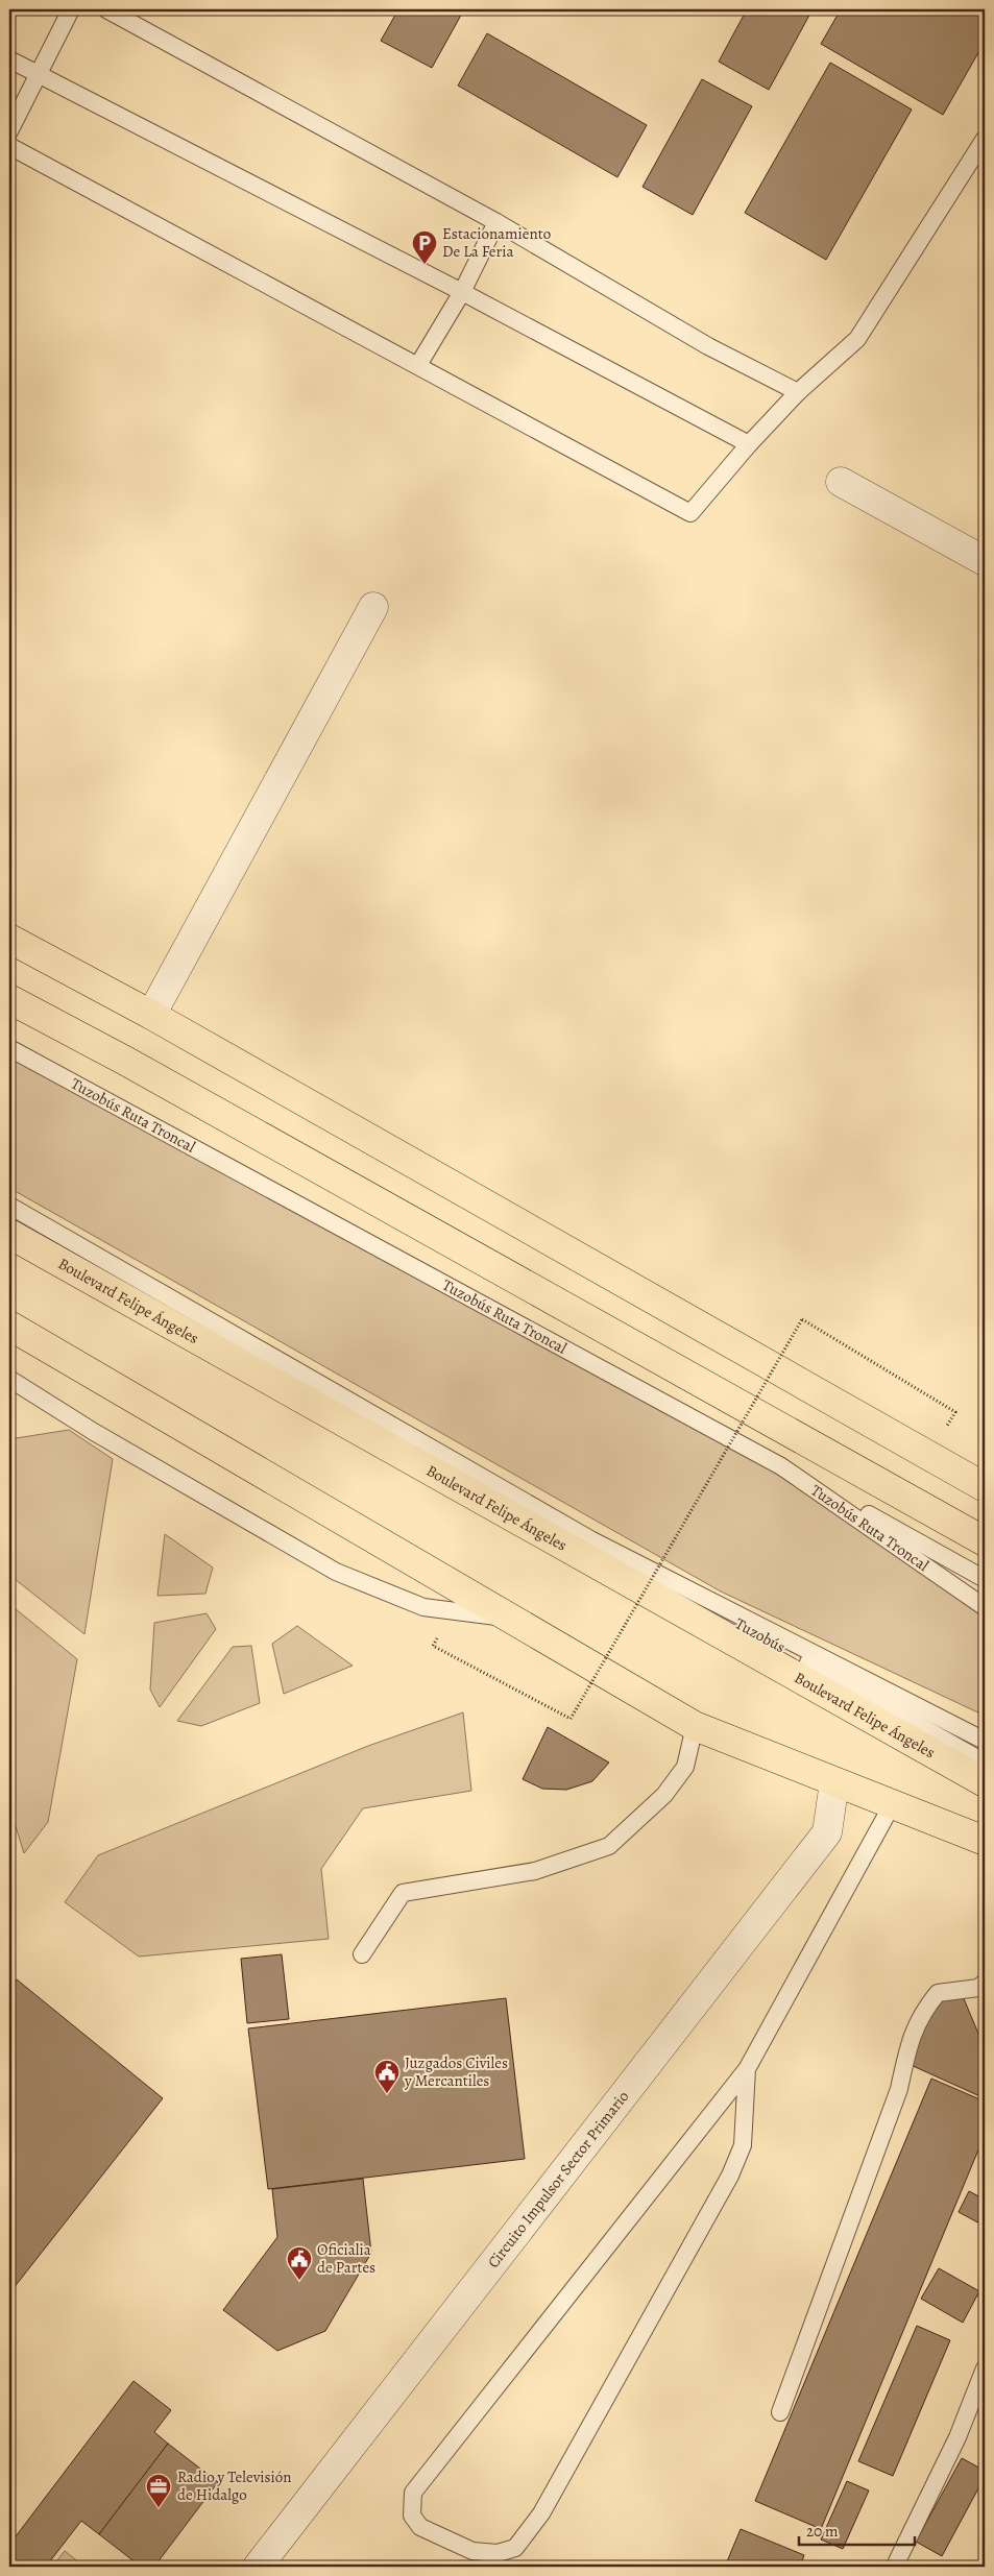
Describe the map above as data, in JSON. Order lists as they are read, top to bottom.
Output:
{
  "streets": {
    "main road": ["Boulevard Felipe Ángeles"],
    "street": ["Circuito Impulsor Sector Primario"],
    "lane": ["Tuzobús Ruta Troncal", "Tuzobús"]
  },
  "places": {
    "parking": ["Estacionamiento De La Feria"],
    "public building": ["Juzgados Civiles y Mercantiles", "Oficialia de Partes"],
    "office": ["Radio y Televisión de Hidalgo"]
  },
  "scale_bar": "20 m"
}
